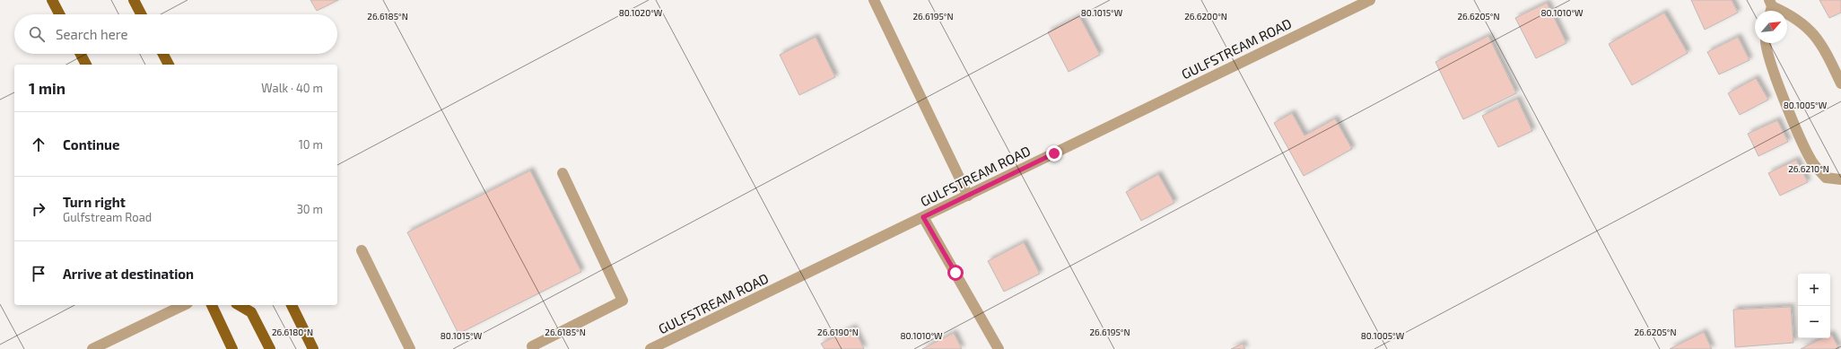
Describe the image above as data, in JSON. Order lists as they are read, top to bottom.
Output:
{
  "streets": {
    "street": ["GULFSTREAM ROAD"]
  },
  "north": "top right",
  "page": {
    "search": "Search here",
    "heading": ["1 min", "Walk · 40 m"],
    "list": [
      ["Continue", "10 m"],
      ["Turn right", "Gulfstream Road", "30 m"],
      "Arrive at destination"
    ],
    "map_buttons": ["+", "−"]
  },
  "coordinates": [
    "80.1020°W",
    "80.1015°W",
    "80.1010°W",
    "26.6185°N",
    "26.6195°N",
    "26.6200°N",
    "26.6205°N",
    "80.1005°W",
    "26.6210°N",
    "26.6180°N",
    "26.6190°N"
  ]
}
